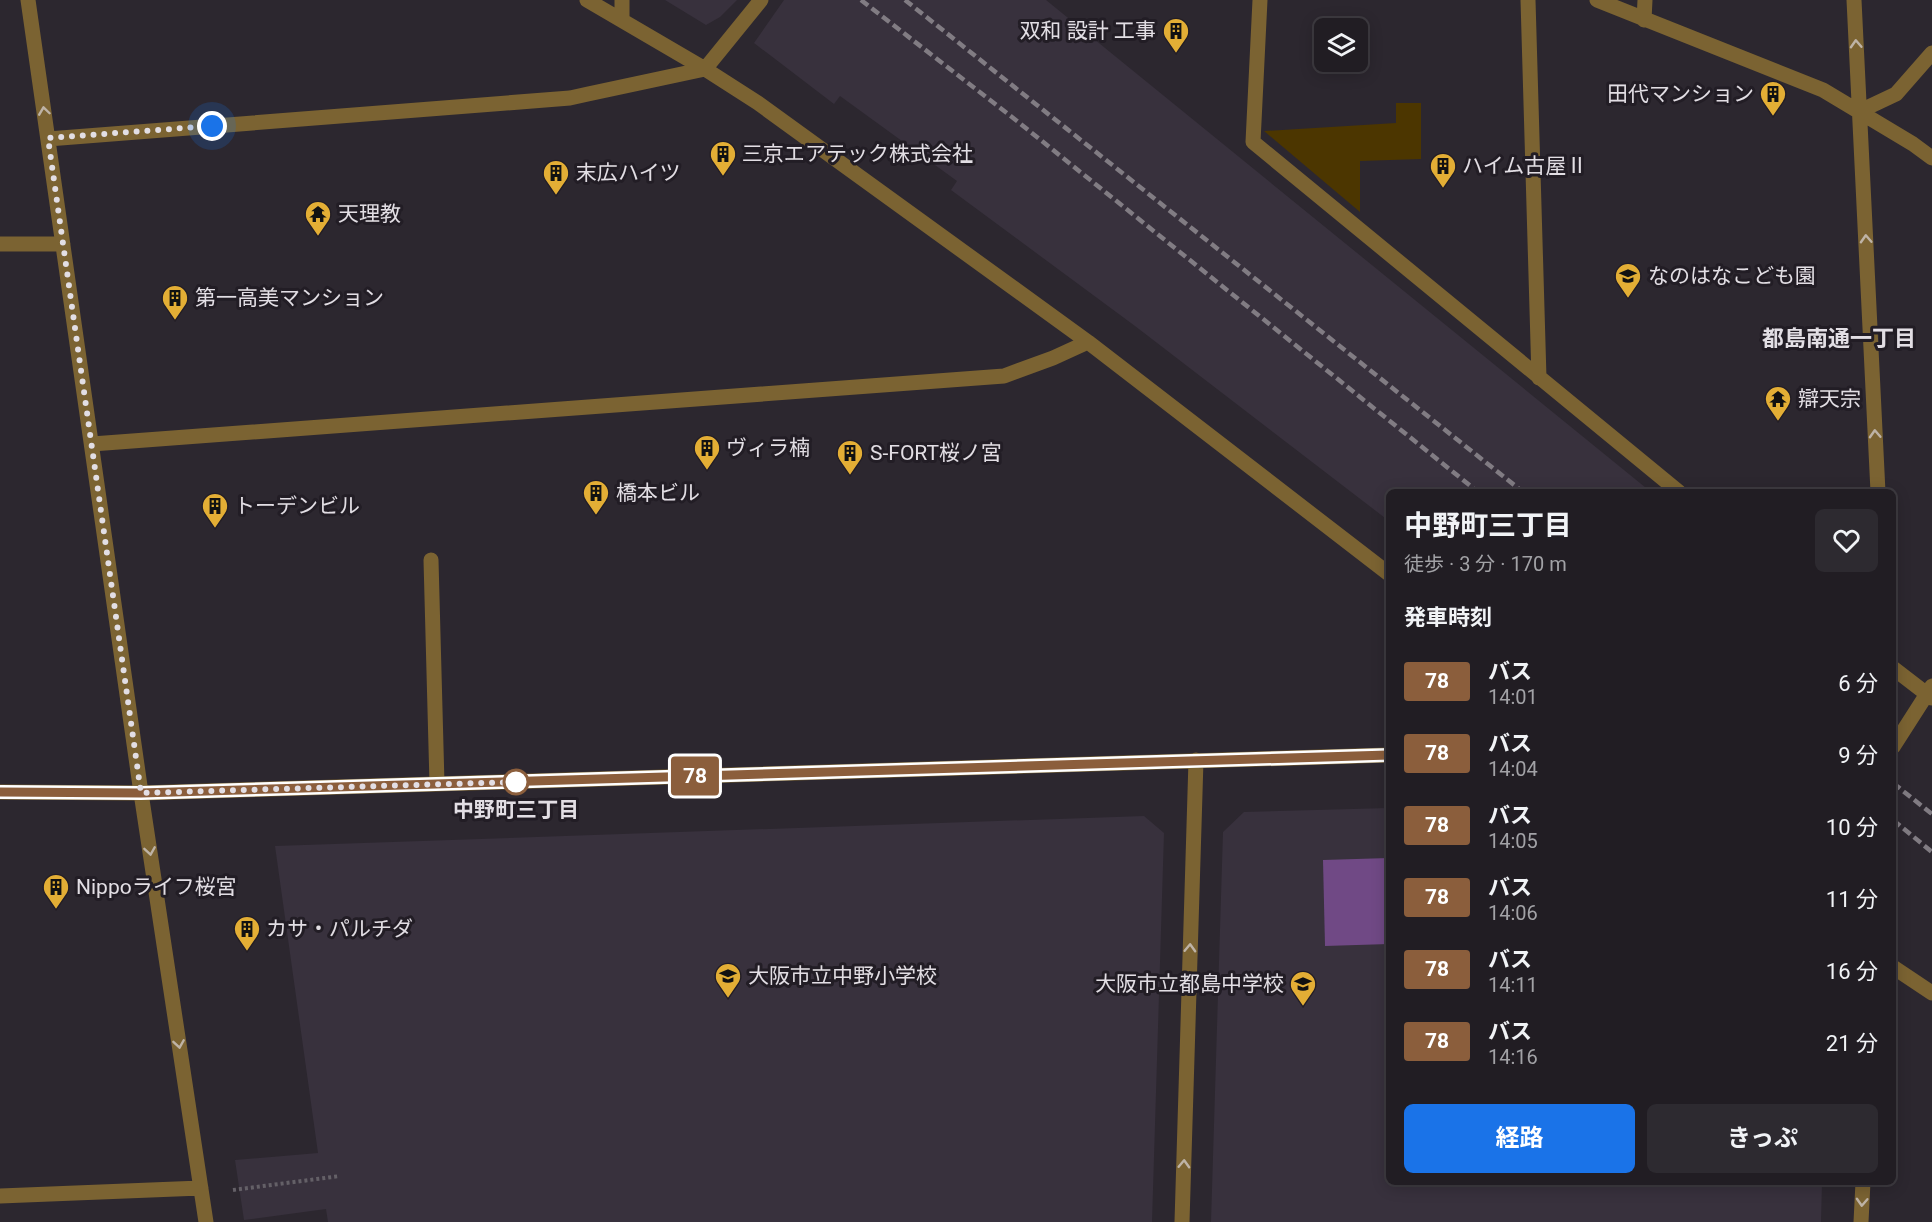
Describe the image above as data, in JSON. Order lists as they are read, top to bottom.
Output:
{
  "districts": ["都島南通一丁目"],
  "places": {
    "building": [
      "双和 設計 工事",
      "田代マンション",
      "三京エアテック株式会社",
      "ハイム古屋Ⅱ",
      "末広ハイツ",
      "第一高美マンション",
      "ヴィラ楠",
      "S-FORT桜ノ宮",
      "橋本ビル",
      "トーデンビル",
      "Nippoライフ桜宮",
      "カサ・パルチダ"
    ],
    "temple": ["天理教", "辯天宗"],
    "school or university": ["なのはなこども園", "大阪市立中野小学校", "大阪市立都島中学校"],
    "other": ["中野町三丁目"]
  },
  "lines": ["bus line 78"],
  "page": {
    "on_map": "78",
    "heading": [
      ["中野町三丁目", "徒歩 · 3 分 · 170 m"],
      "発車時刻"
    ],
    "list": [
      {
        "mark": "78",
        "name": "バス",
        "note": "14:01",
        "value": "6 分"
      },
      {
        "mark": "78",
        "name": "バス",
        "note": "14:04",
        "value": "9 分"
      },
      {
        "mark": "78",
        "name": "バス",
        "note": "14:05",
        "value": "10 分"
      },
      {
        "mark": "78",
        "name": "バス",
        "note": "14:06",
        "value": "11 分"
      },
      {
        "mark": "78",
        "name": "バス",
        "note": "14:11",
        "value": "16 分"
      },
      {
        "mark": "78",
        "name": "バス",
        "note": "14:16",
        "value": "21 分"
      }
    ],
    "buttons": ["経路", "きっぷ"]
  }
}
